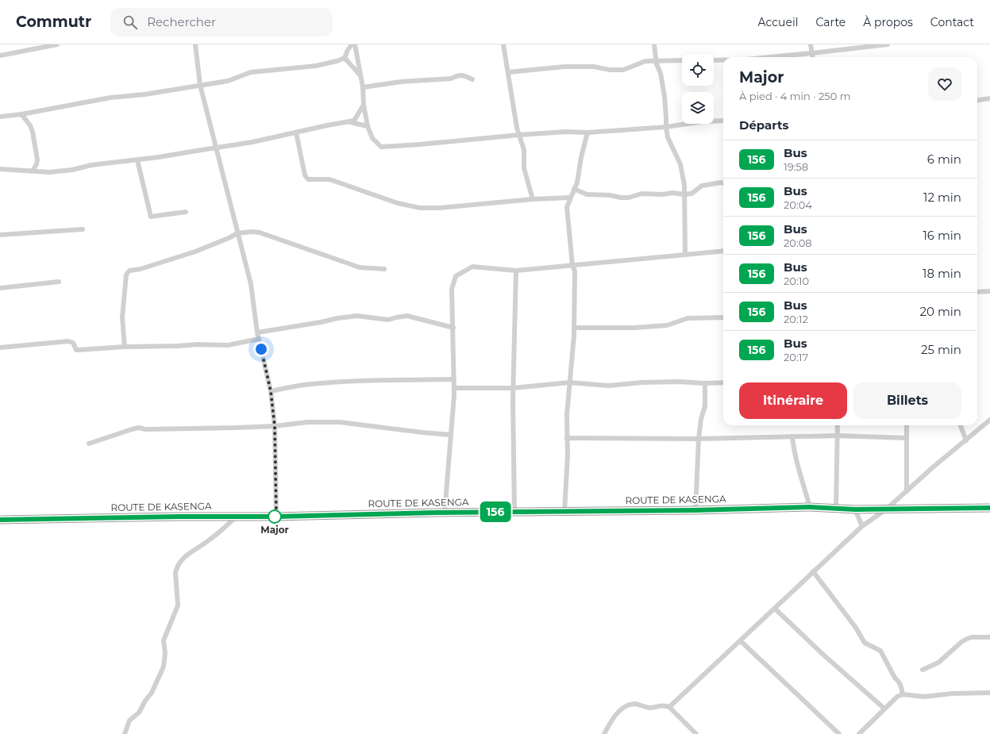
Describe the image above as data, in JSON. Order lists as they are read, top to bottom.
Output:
{
  "streets": {
    "highway": ["ROUTE DE KASENGA"]
  },
  "places": ["Major"],
  "lines": ["bus line 156"],
  "page": {
    "header": "Commutr",
    "search": "Rechercher",
    "nav": [
      "Accueil",
      "Carte",
      "À propos",
      "Contact"
    ],
    "on_map": "156",
    "heading": [
      ["Major", "À pied · 4 min · 250 m"],
      "Départs"
    ],
    "list": [
      {
        "mark": "156",
        "name": "Bus",
        "note": "19:58",
        "value": "6 min"
      },
      {
        "mark": "156",
        "name": "Bus",
        "note": "20:04",
        "value": "12 min"
      },
      {
        "mark": "156",
        "name": "Bus",
        "note": "20:08",
        "value": "16 min"
      },
      {
        "mark": "156",
        "name": "Bus",
        "note": "20:10",
        "value": "18 min"
      },
      {
        "mark": "156",
        "name": "Bus",
        "note": "20:12",
        "value": "20 min"
      },
      {
        "mark": "156",
        "name": "Bus",
        "note": "20:17",
        "value": "25 min"
      }
    ],
    "buttons": ["Itinéraire", "Billets"]
  }
}
